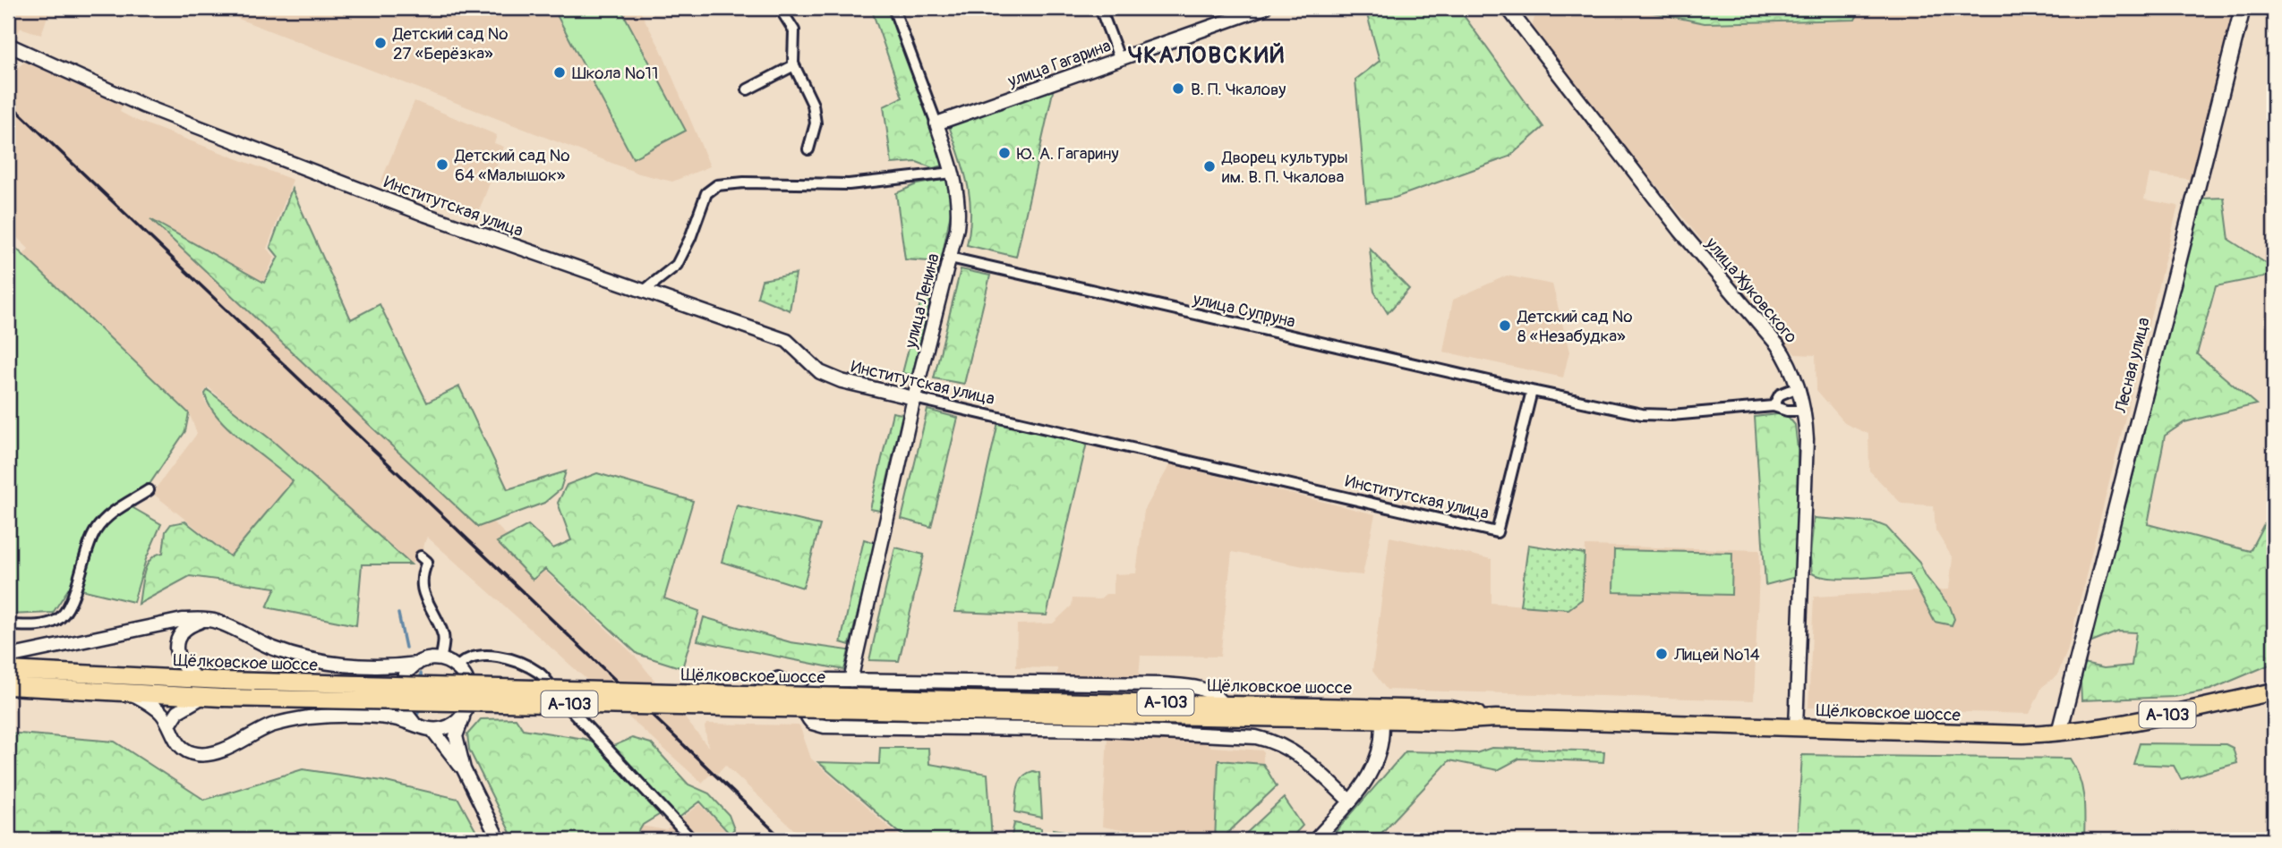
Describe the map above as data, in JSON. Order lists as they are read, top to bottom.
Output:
{
  "streets": {
    "main road": ["Лесная улица", "Щёлковское шоссе", "А-103"],
    "street": [
      "улица Гагарина",
      "Институтская улица",
      "улица Жуковского",
      "улица Ленина",
      "улица Супруна"
    ]
  },
  "crossings": [
    ["улица Гагарина", "улица Ленина"],
    ["Институтская улица", "улица Ленина"],
    ["Институтская улица", "улица Супруна"],
    ["улица Жуковского", "Щёлковское шоссе"],
    ["улица Ленина", "улица Супруна"],
    ["улица Ленина", "А-103"],
    ["Лесная улица", "Щёлковское шоссе"],
    ["Щёлковское шоссе", "А-103"]
  ],
  "districts": ["ЧКАЛОВСКИЙ"],
  "places": [
    "Детский сад № 27 «Берёзка»",
    "Школа №11",
    "В. П. Чкалову",
    "Ю. А. Гагарину",
    "Детский сад № 64 «Малышок»",
    "Дворец культуры им. В. П. Чкалова",
    "Детский сад № 8 «Незабудка»",
    "Лицей №14"
  ]
}
